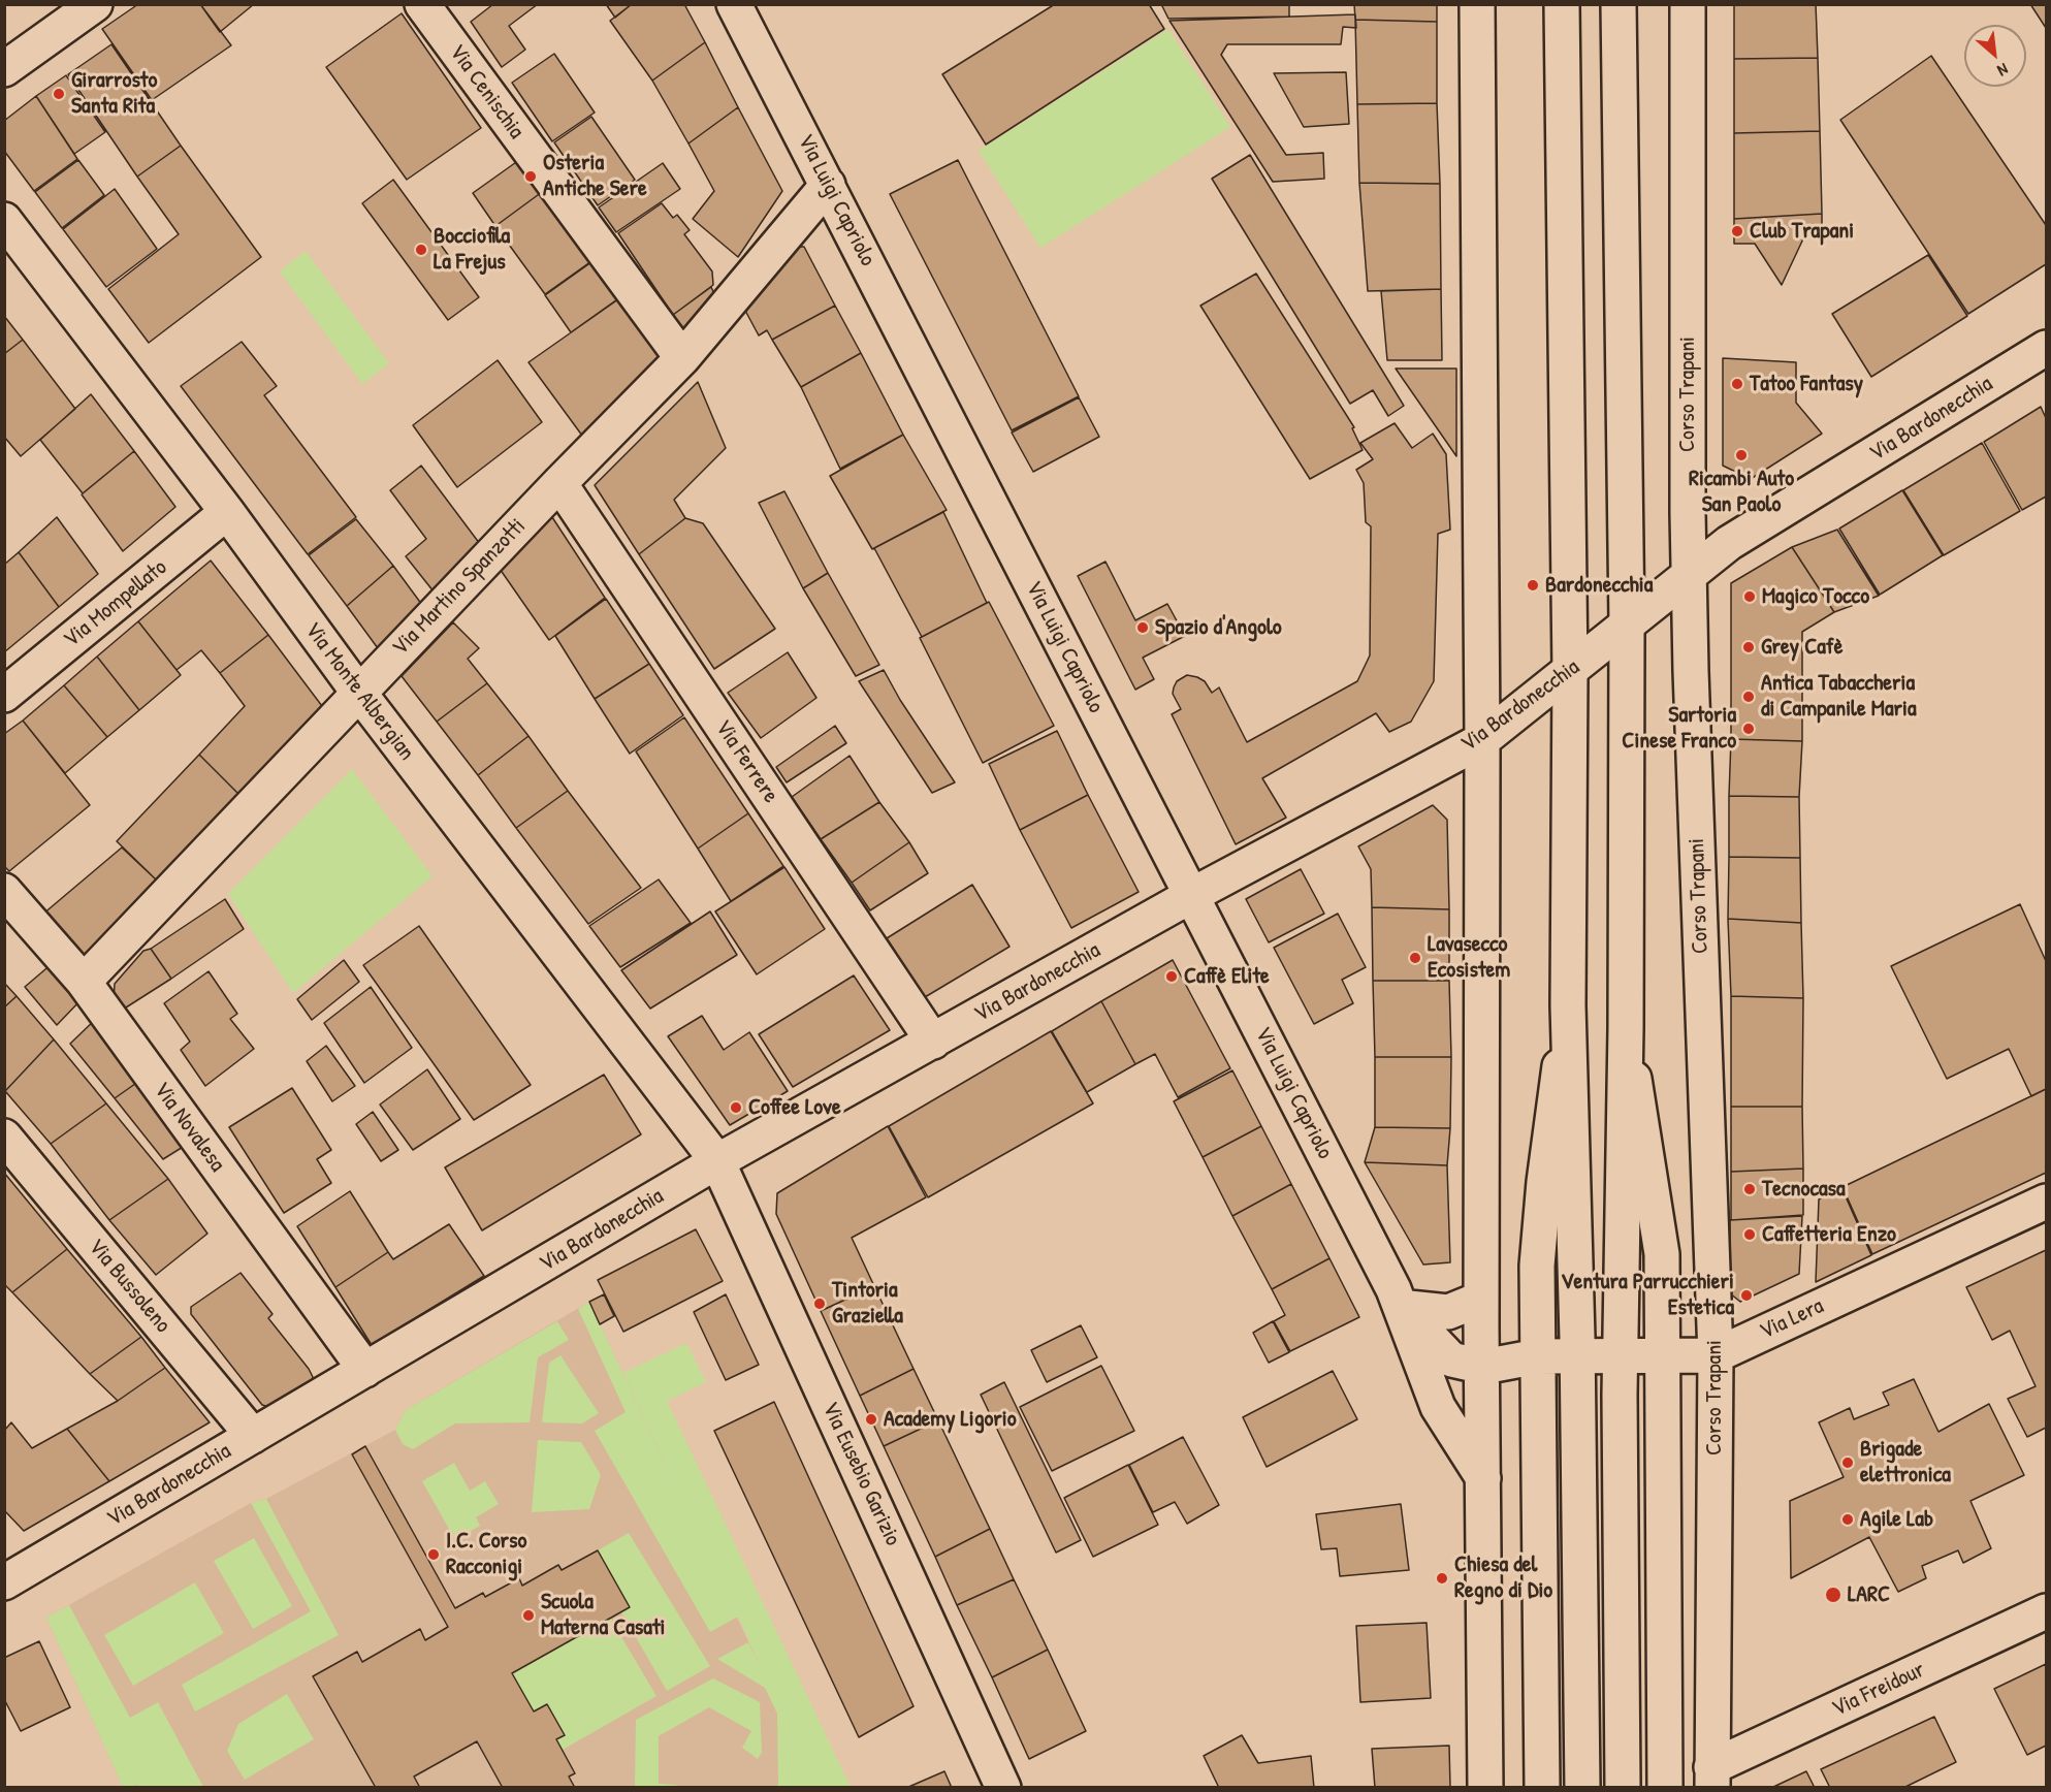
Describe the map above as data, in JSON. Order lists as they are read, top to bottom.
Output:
{
  "streets": {
    "street": [
      "Via Cenischia",
      "Via Luigi Capriolo",
      "Corso Trapani",
      "Via Bardonecchia",
      "Via Martino Spanzotti",
      "Via Mompellato",
      "Via Monte Albergian",
      "Via Ferrere",
      "Via Novalesa",
      "Via Bussoleno",
      "Via Lera",
      "Via Eusebio Garizio",
      "Via Freidour"
    ]
  },
  "crossings": [
    ["Via Cenischia", "Via Martino Spanzotti"],
    ["Via Luigi Capriolo", "Via Bardonecchia"],
    ["Via Luigi Capriolo", "Via Martino Spanzotti"],
    ["Via Luigi Capriolo", "Via Lera"],
    ["Corso Trapani", "Via Bardonecchia"],
    ["Corso Trapani", "Via Lera"],
    ["Corso Trapani", "Via Freidour"],
    ["Via Bardonecchia", "Via Monte Albergian"],
    ["Via Bardonecchia", "Via Ferrere"],
    ["Via Bardonecchia", "Via Novalesa"],
    ["Via Bardonecchia", "Via Bussoleno"],
    ["Via Bardonecchia", "Via Eusebio Garizio"],
    ["Via Martino Spanzotti", "Via Monte Albergian"],
    ["Via Martino Spanzotti", "Via Ferrere"],
    ["Via Martino Spanzotti", "Via Novalesa"],
    ["Via Mompellato", "Via Monte Albergian"],
    ["Via Monte Albergian", "Via Eusebio Garizio"]
  ],
  "places": [
    "Girarrosto Santa Rita",
    "Osteria Antiche Sere",
    "Club Trapani",
    "Bocciofila La Frejus",
    "Tatoo Fantasy",
    "Ricambi Auto San Paolo",
    "Bardonecchia",
    "Magico Tocco",
    "Spazio d'Angolo",
    "Grey Cafè",
    "Antica Tabaccheria di Campanile Maria",
    "Sartoria Cinese Franco",
    "Lavasecco Ecosistem",
    "Caffè Elite",
    "Coffee Love",
    "Tecnocasa",
    "Caffetteria Enzo",
    "Ventura Parrucchieri Estetica",
    "Tintoria Graziella",
    "Academy Ligorio",
    "Brigade elettronica",
    "Agile Lab",
    "I.C. Corso Racconigi",
    "Chiesa del Regno di Dio",
    "LARC",
    "Scuola Materna Casati"
  ],
  "north": "bottom right"
}
